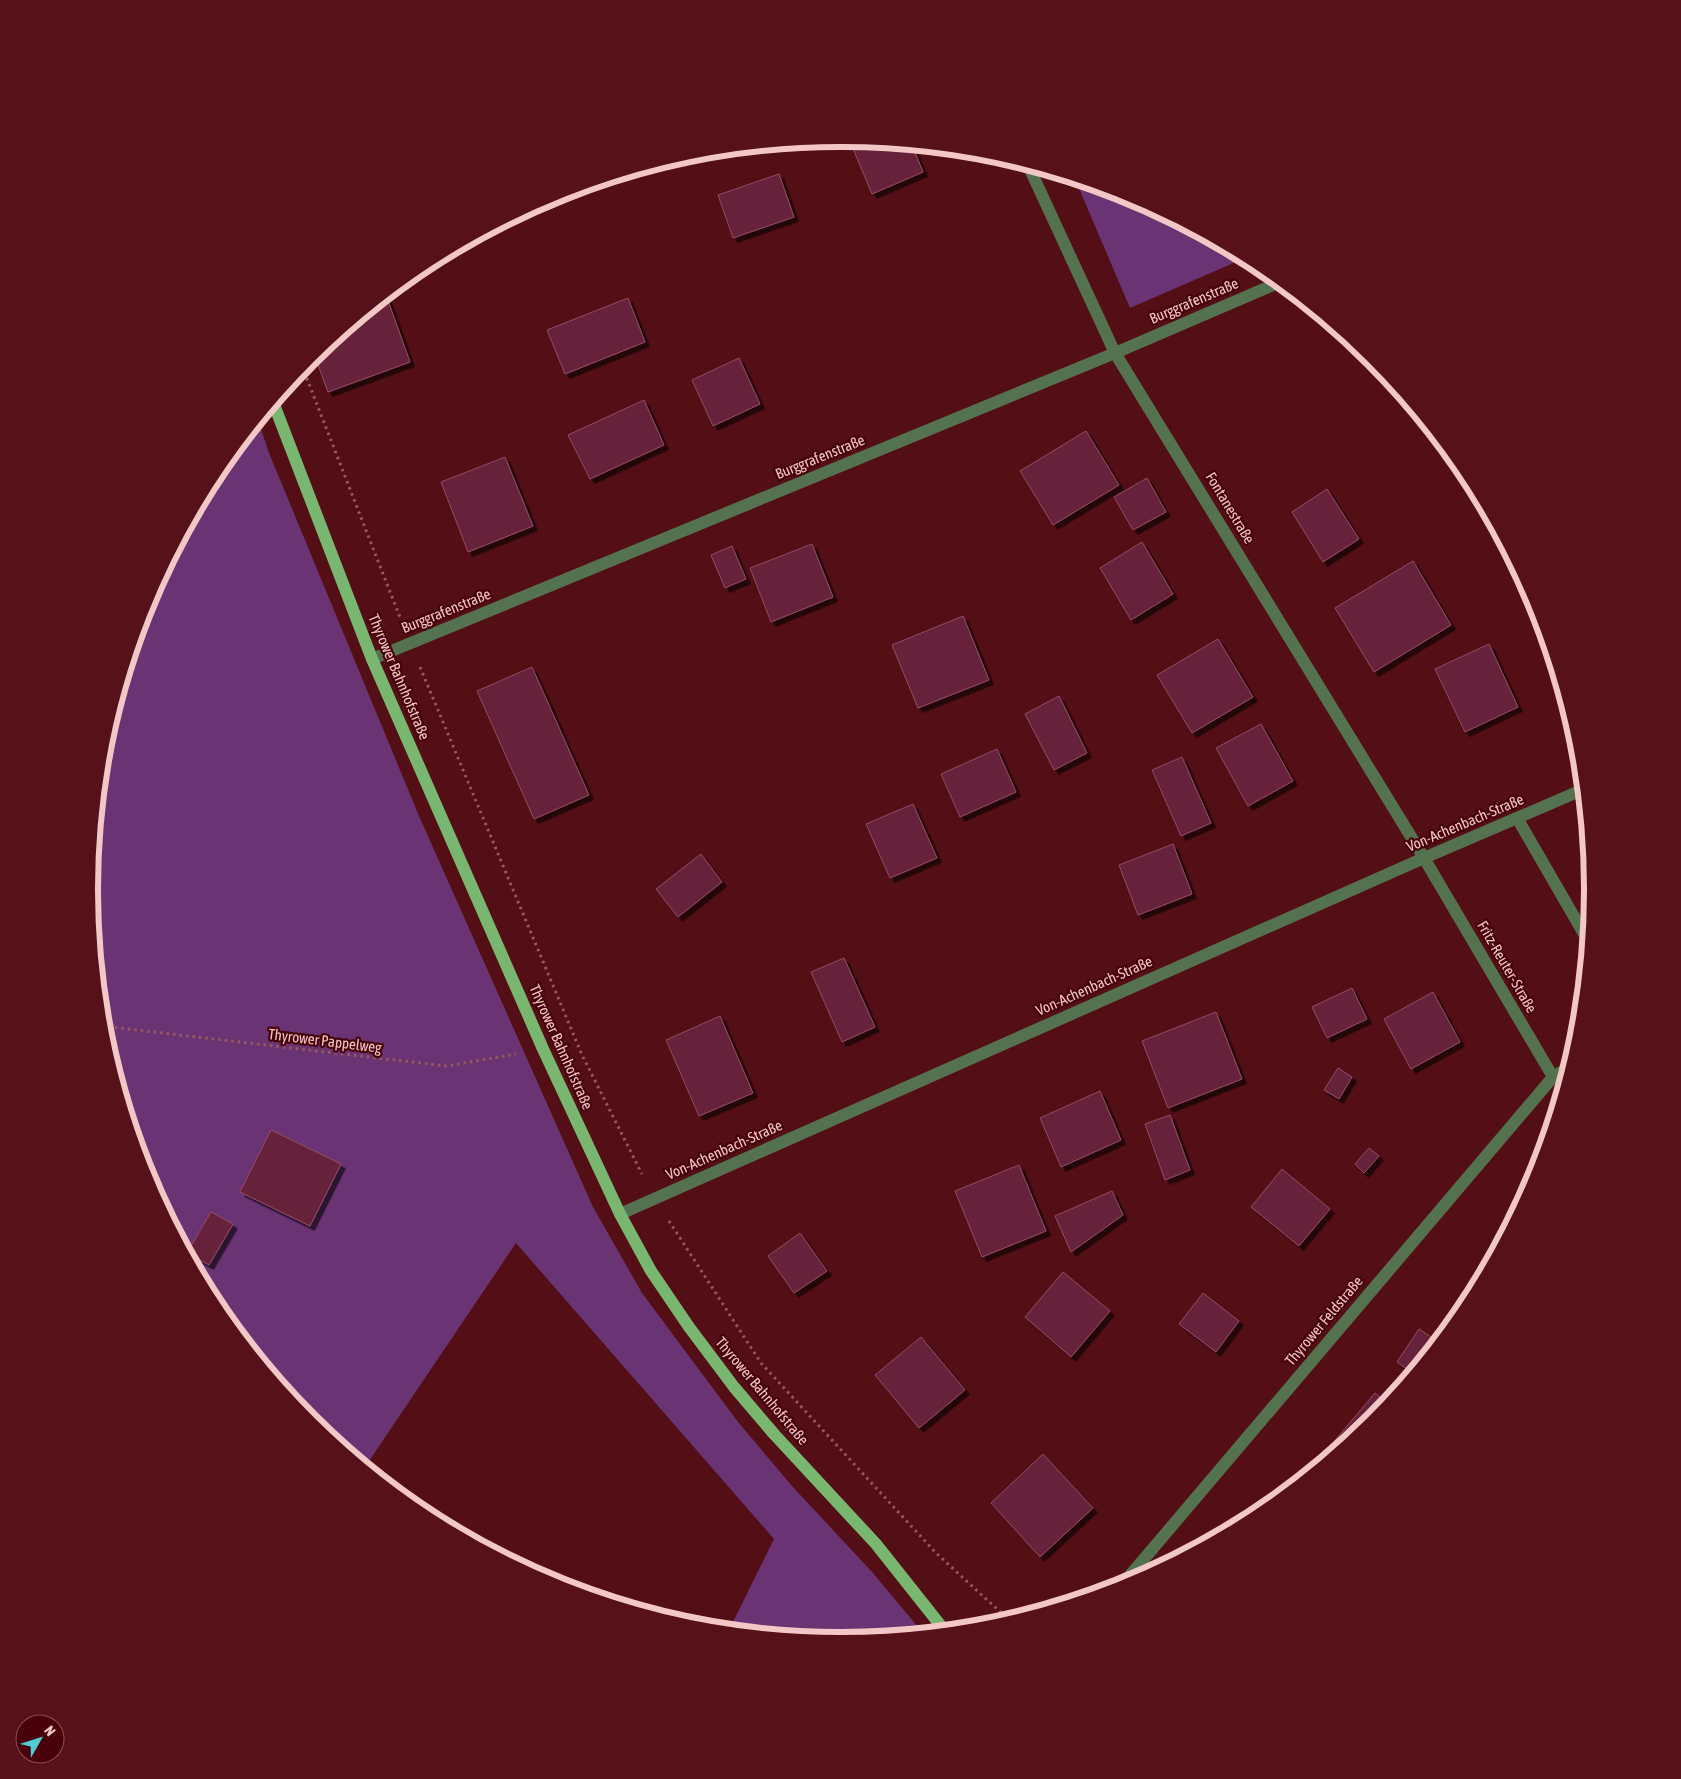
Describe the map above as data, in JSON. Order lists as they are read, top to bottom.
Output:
{
  "streets": {
    "main road": ["Thyrower Bahnhofstraße"],
    "street": [
      "Burggrafenstraße",
      "Fontanestraße",
      "Von-Achenbach-Straße",
      "Fritz-Reuter-Straße",
      "Thyrower Feldstraße"
    ],
    "path": ["Thyrower Pappelweg"]
  },
  "crossings": [
    ["Burggrafenstraße", "Fontanestraße"],
    ["Burggrafenstraße", "Thyrower Bahnhofstraße"],
    ["Fontanestraße", "Von-Achenbach-Straße"],
    ["Fontanestraße", "Fritz-Reuter-Straße"],
    ["Thyrower Bahnhofstraße", "Von-Achenbach-Straße"],
    ["Thyrower Bahnhofstraße", "Thyrower Pappelweg"],
    ["Von-Achenbach-Straße", "Fritz-Reuter-Straße"],
    ["Fritz-Reuter-Straße", "Thyrower Feldstraße"]
  ],
  "north": "top right"
}
